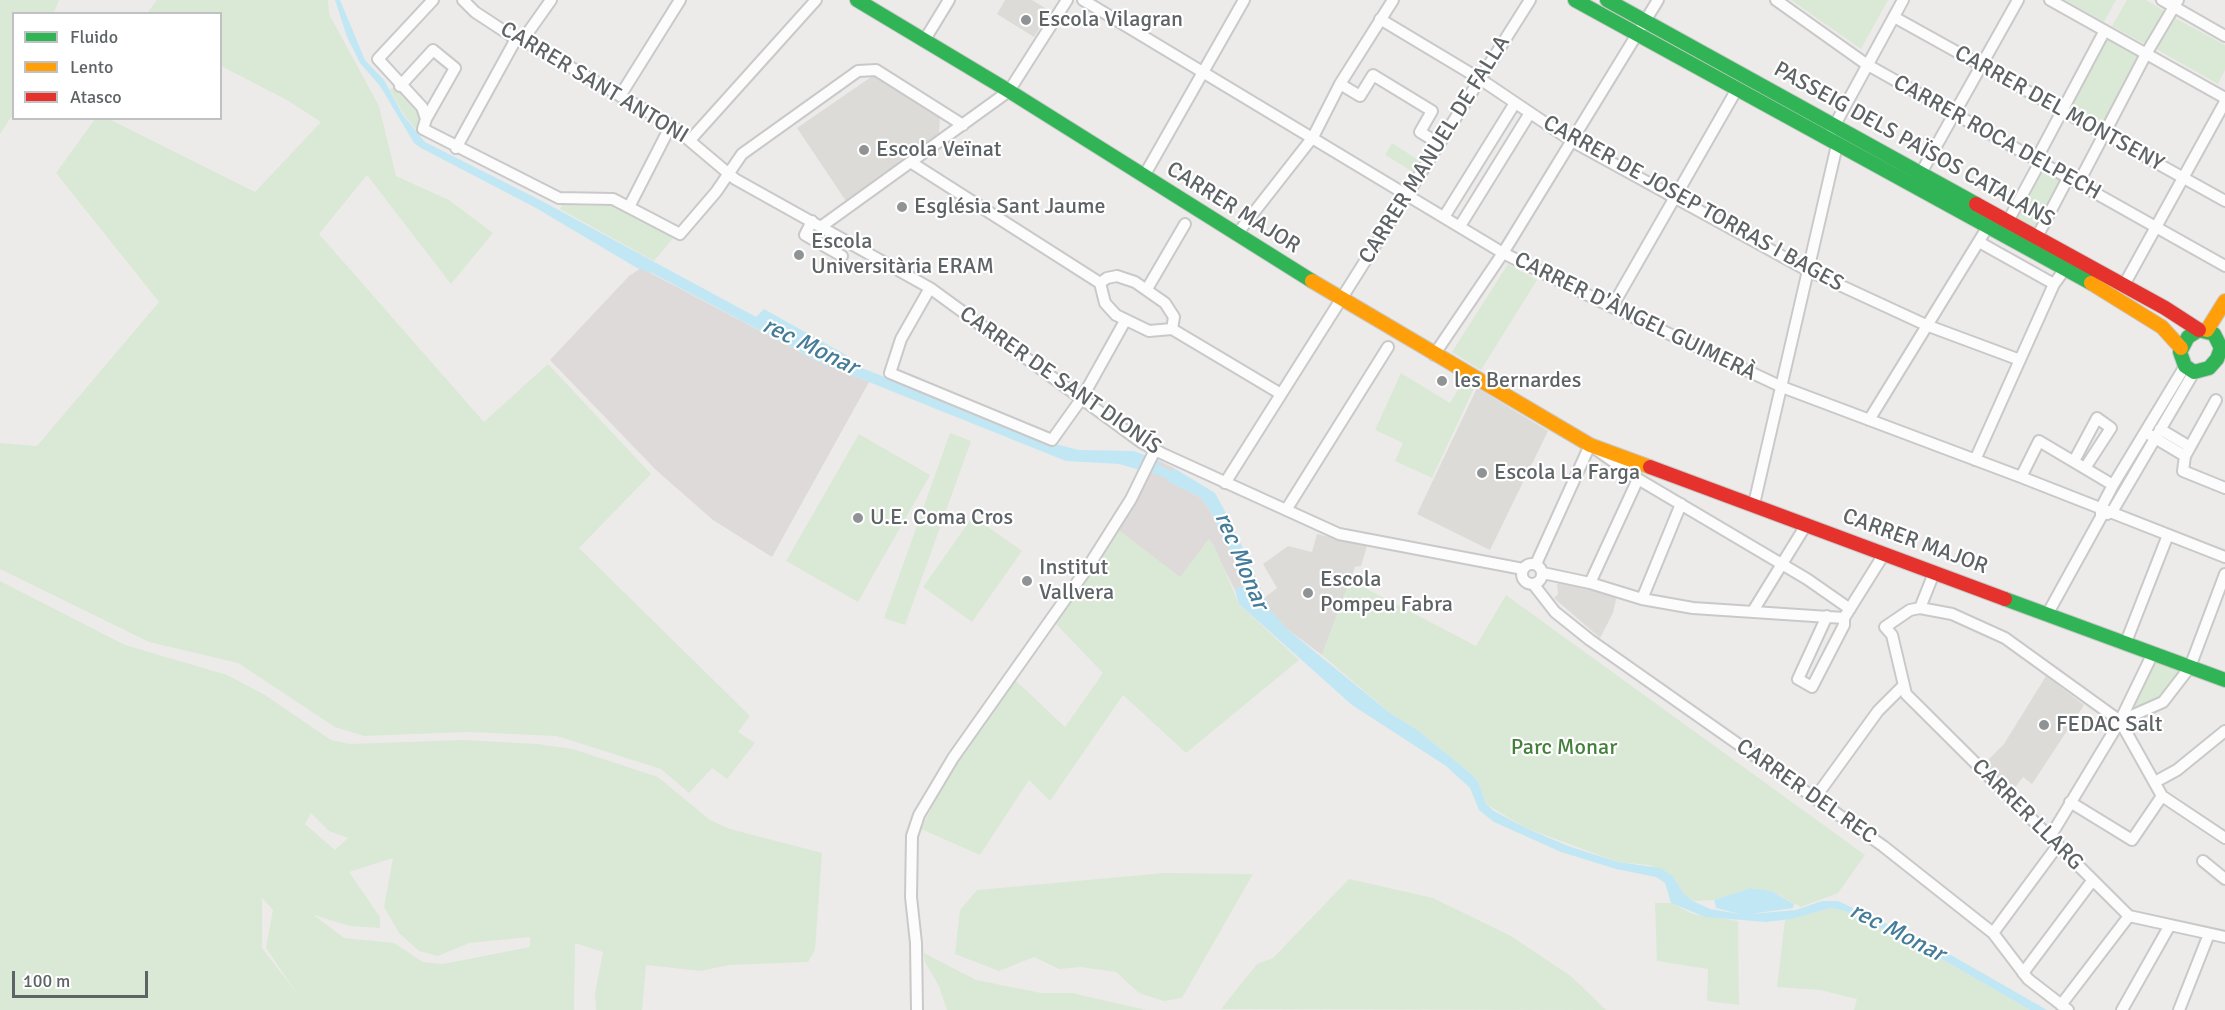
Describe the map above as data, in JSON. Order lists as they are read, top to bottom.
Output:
{
  "streets": {
    "street": [
      "CARRER SANT ANTONI",
      "CARRER DEL MONTSENY",
      "CARRER ROCA DELPECH",
      "PASSEIG DELS PAÏSOS CATALANS",
      "CARRER MANUEL DE FALLA",
      "CARRER DE JOSEP TORRAS I BAGES",
      "CARRER MAJOR",
      "CARRER D'ÀNGEL GUIMERÀ",
      "CARRER DE SANT DIONÍS",
      "CARRER DEL REC",
      "CARRER LLARG"
    ]
  },
  "crossings": [
    ["CARRER SANT ANTONI", "CARRER DE SANT DIONÍS"],
    ["CARRER MANUEL DE FALLA", "CARRER DE JOSEP TORRAS I BAGES"],
    ["CARRER MANUEL DE FALLA", "CARRER MAJOR"],
    ["CARRER MANUEL DE FALLA", "CARRER D'ÀNGEL GUIMERÀ"],
    ["CARRER MANUEL DE FALLA", "CARRER DE SANT DIONÍS"],
    ["CARRER DE SANT DIONÍS", "CARRER DEL REC"]
  ],
  "water": ["rec Monar"],
  "parks": ["Parc Monar"],
  "places": [
    "Escola Vilagran",
    "Escola Veïnat",
    "Església Sant Jaume",
    "Escola Universitària ERAM",
    "les Bernardes",
    "Escola La Farga",
    "U.E. Coma Cros",
    "Institut Vallvera",
    "Escola Pompeu Fabra",
    "FEDAC Salt"
  ],
  "legend": ["Fluido", "Lento", "Atasco"],
  "scale_bar": "100 m"
}
